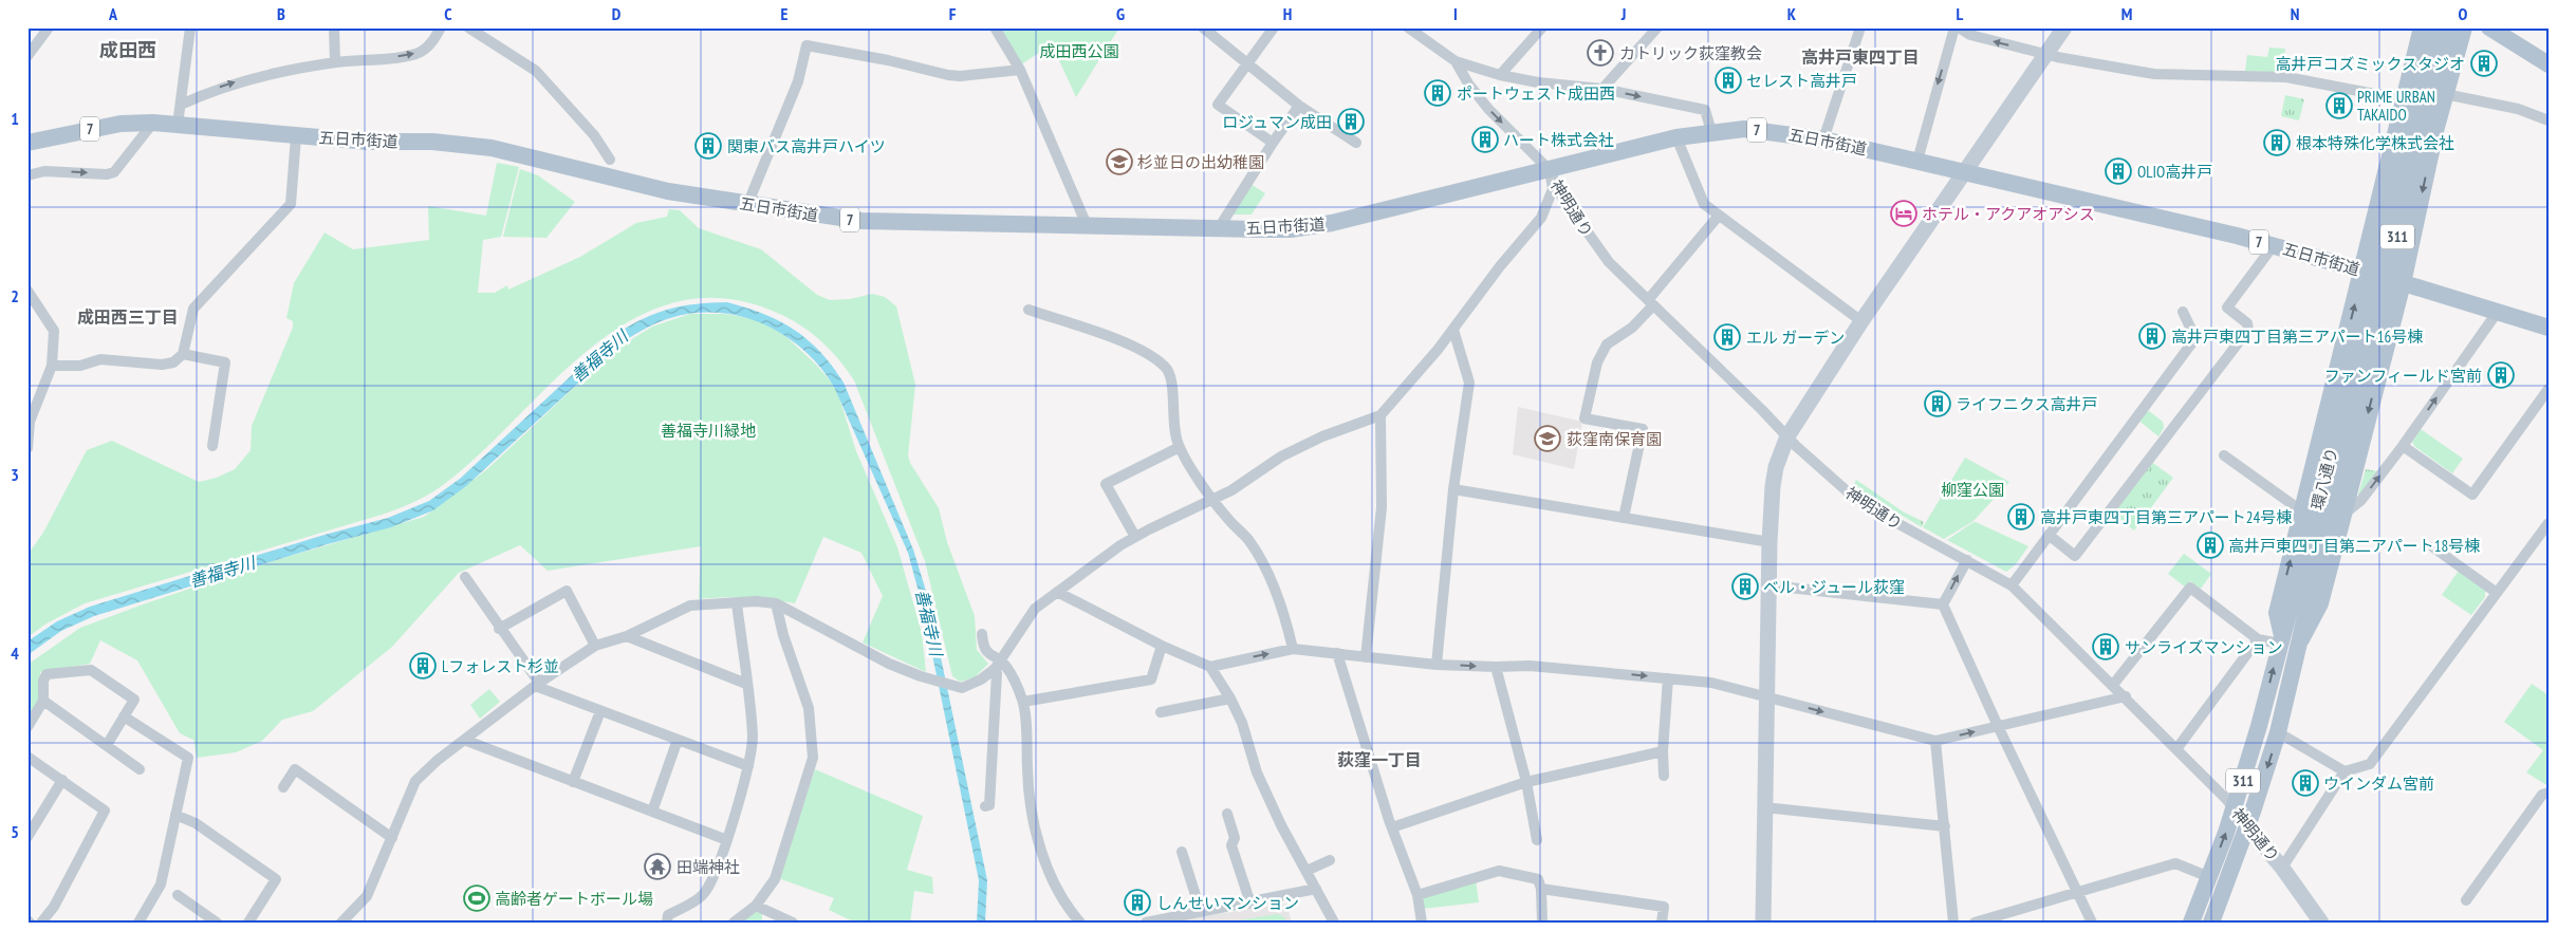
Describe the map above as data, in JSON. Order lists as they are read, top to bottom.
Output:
{
  "streets": {
    "main road": [
      "7",
      "五日市街道",
      "311",
      "環八通り"
    ],
    "street": ["神明通り"]
  },
  "crossings": [
    ["五日市街道", "神明通り"],
    ["神明通り", "環八通り"]
  ],
  "districts": [
    "成田西",
    "高井戸東四丁目",
    "成田西三丁目",
    "荻窪一丁目"
  ],
  "water": ["善福寺川"],
  "parks": ["成田西公園", "善福寺川緑地", "柳窪公園"],
  "places": {
    "church": ["カトリック荻窪教会"],
    "building": [
      "高井戸コズミックスタジオ",
      "セレスト高井戸",
      "ポートウェスト成田西",
      "PRIME URBAN TAKAIDO",
      "ロジュマン成田",
      "ハート株式会社",
      "根本特殊化学株式会社",
      "関東バス高井戸ハイツ",
      "OLIO高井戸",
      "高井戸東四丁目第三アパート16号棟",
      "エル ガーデン",
      "ファンフィールド宮前",
      "ライフニクス高井戸",
      "高井戸東四丁目第三アパート24号棟",
      "高井戸東四丁目第二アパート18号棟",
      "ベル・ジュール荻窪",
      "サンライズマンション",
      "Lフォレスト杉並",
      "ウインダム宮前",
      "しんせいマンション"
    ],
    "school or university": ["杉並日の出幼稚園", "荻窪南保育園"],
    "hotel": ["ホテル・アクアオアシス"],
    "temple": ["田端神社"],
    "sports": ["高齢者ゲートボール場"]
  },
  "grid": {
    "columns": [
      "A",
      "B",
      "C",
      "D",
      "E",
      "F",
      "G",
      "H",
      "I",
      "J",
      "K",
      "L",
      "M",
      "N",
      "O"
    ],
    "rows": [
      "1",
      "2",
      "3",
      "4",
      "5"
    ]
  }
}
